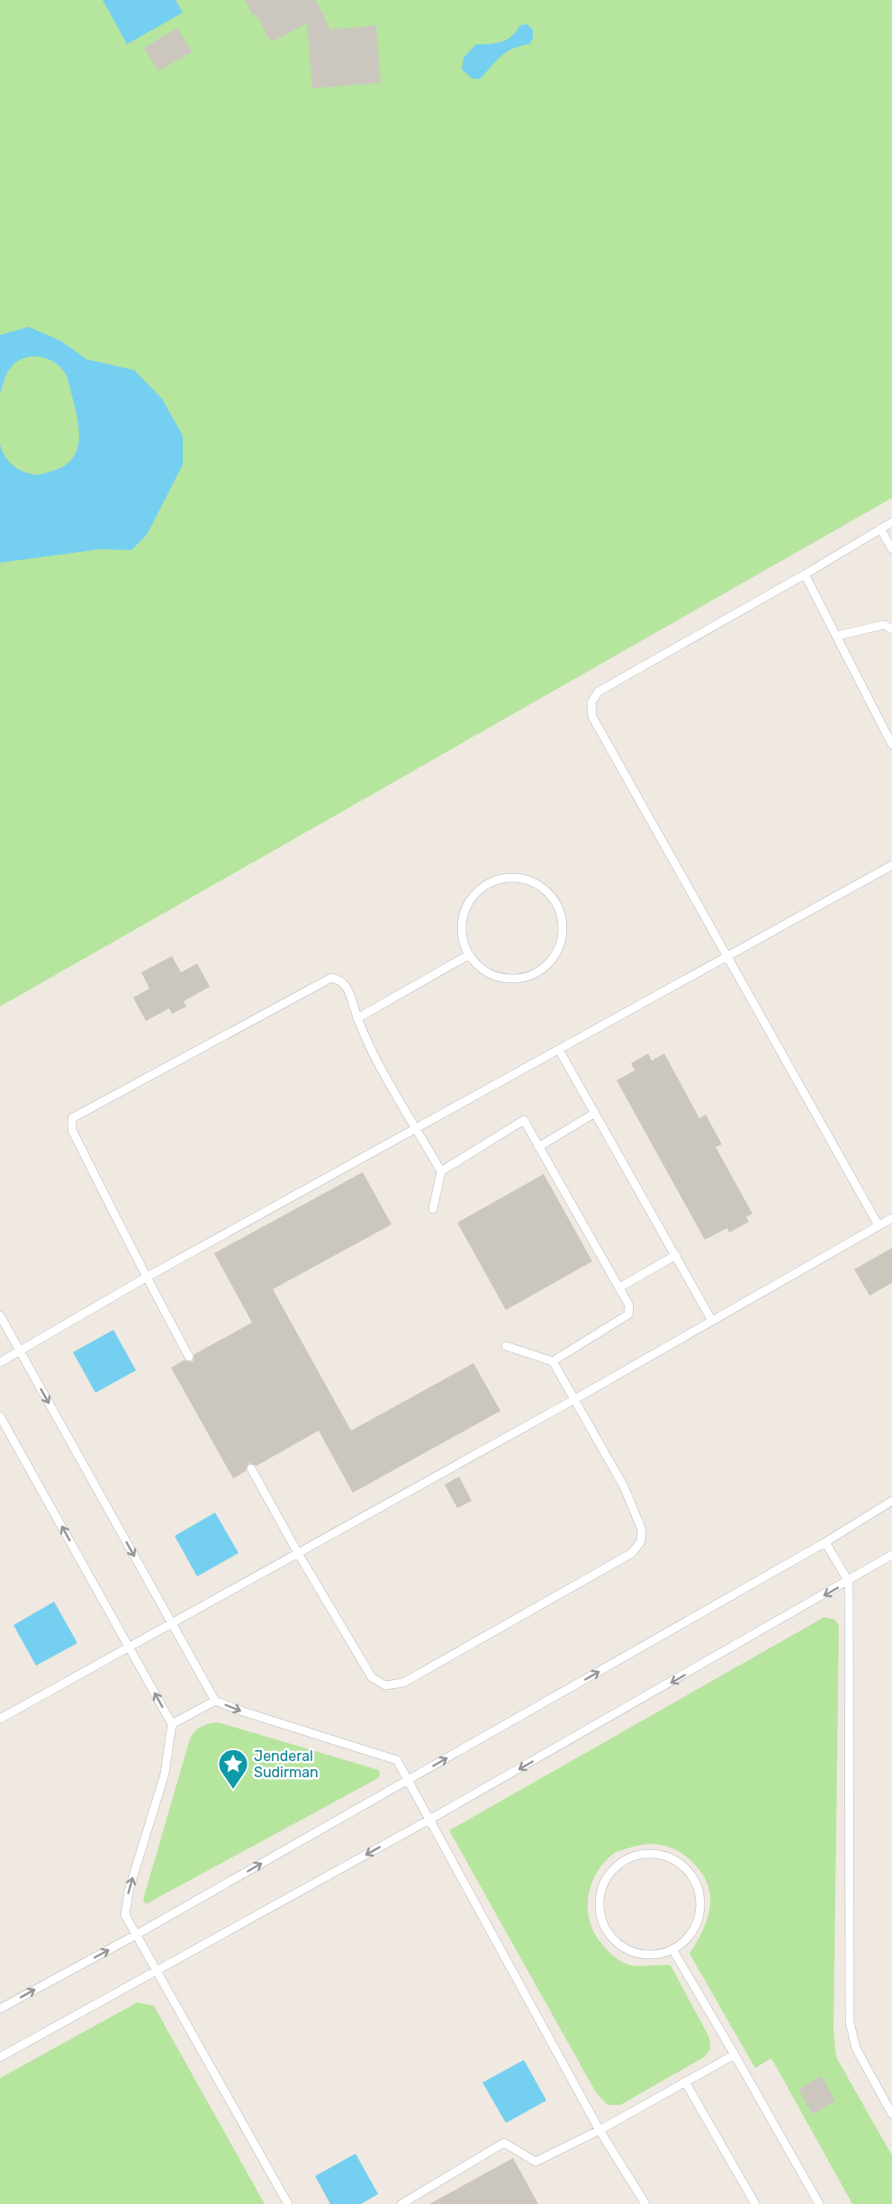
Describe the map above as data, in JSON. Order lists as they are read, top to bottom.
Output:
{
  "places": {
    "place": ["Jenderal Sudirman"]
  }
}
